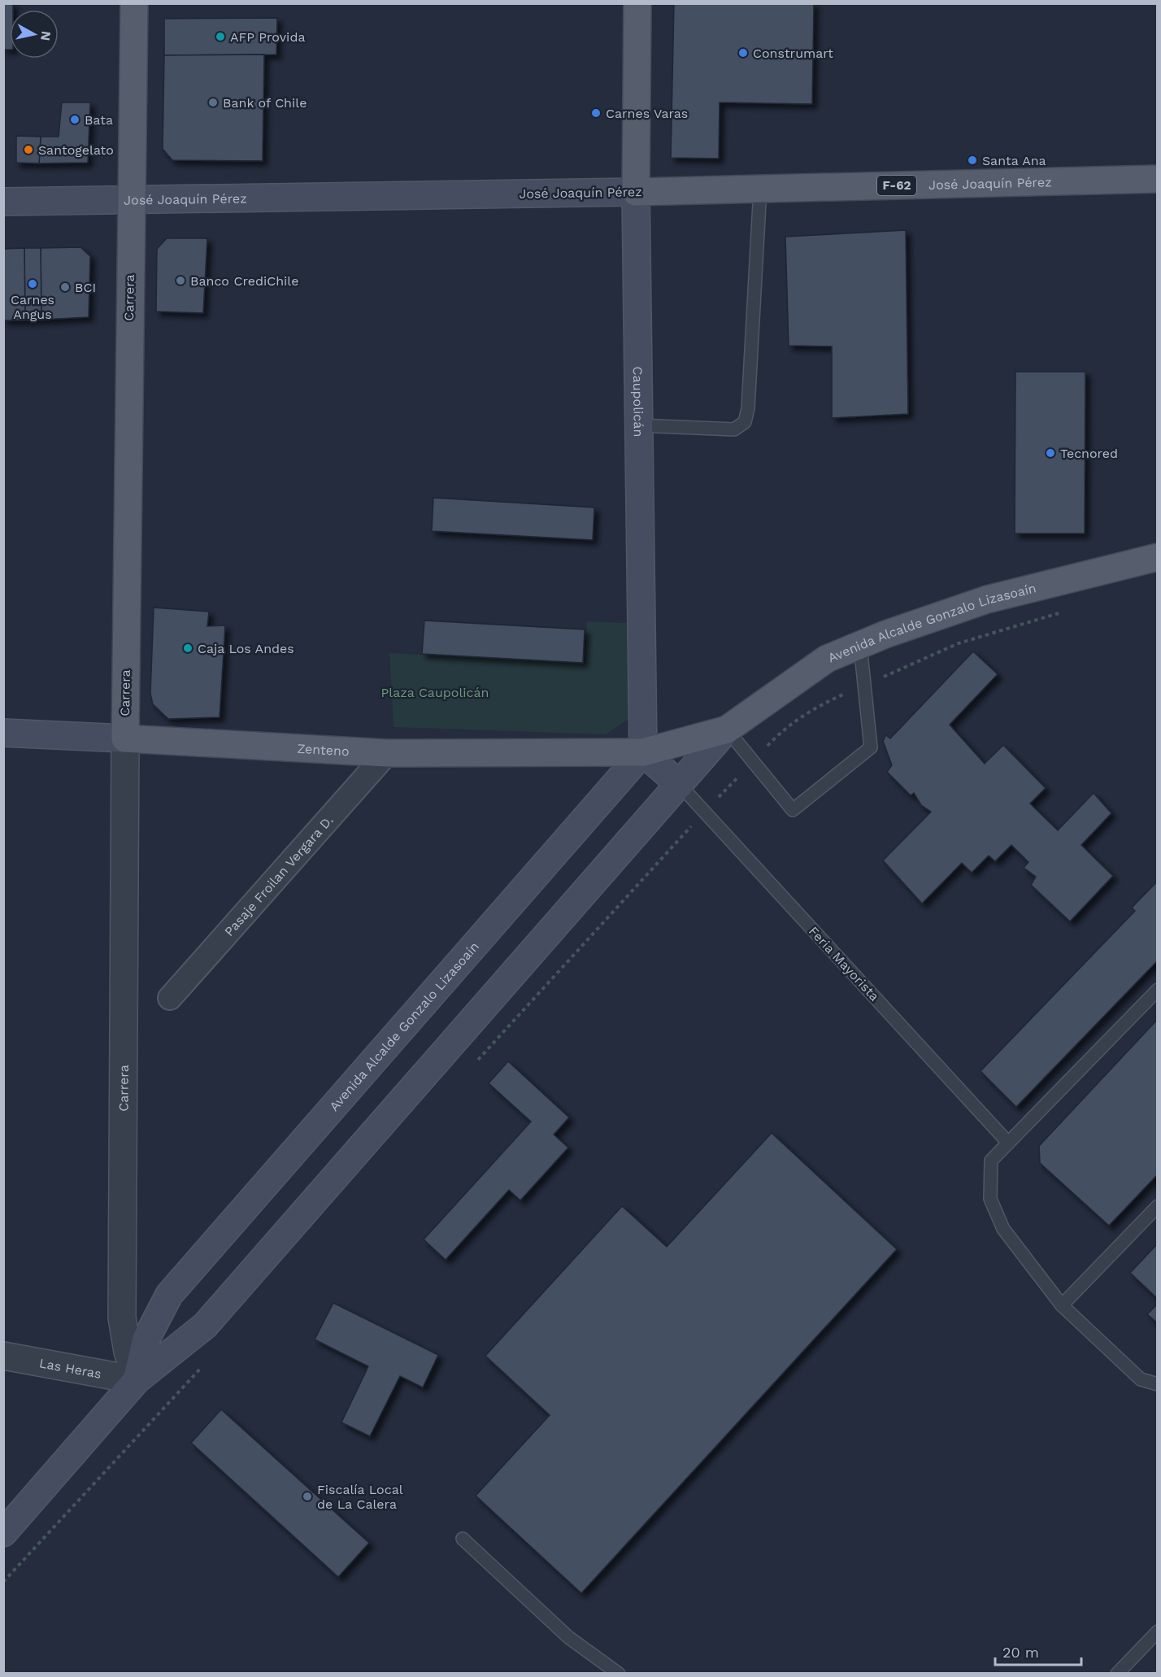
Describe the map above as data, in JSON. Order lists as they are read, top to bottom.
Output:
{
  "streets": {
    "main road": [
      "José Joaquín Pérez",
      "F-62",
      "Carrera",
      "Caupolicán",
      "Avenida Alcalde Gonzalo Lizasoaín",
      "Zenteno"
    ],
    "street": ["Pasaje Froilan Vergara D.", "Las Heras"],
    "lane": ["Feria Mayorista"]
  },
  "crossings": [
    ["José Joaquín Pérez", "Carrera"],
    ["José Joaquín Pérez", "Caupolicán"],
    ["Carrera", "Avenida Alcalde Gonzalo Lizasoaín"],
    ["Carrera", "Zenteno"],
    ["Carrera", "Las Heras"],
    ["Caupolicán", "Avenida Alcalde Gonzalo Lizasoaín"],
    ["Caupolicán", "Zenteno"],
    ["Avenida Alcalde Gonzalo Lizasoaín", "Zenteno"],
    ["Avenida Alcalde Gonzalo Lizasoaín", "Feria Mayorista"],
    ["Avenida Alcalde Gonzalo Lizasoaín", "Las Heras"],
    ["Zenteno", "Pasaje Froilan Vergara D."]
  ],
  "parks": ["Plaza Caupolicán"],
  "places": [
    "AFP Provida",
    "Construmart",
    "Bank of Chile",
    "Carnes Varas",
    "Bata",
    "Santogelato",
    "Santa Ana",
    "Banco CrediChile",
    "Carnes Angus",
    "BCI",
    "Tecnored",
    "Caja Los Andes",
    "Fiscalía Local de La Calera"
  ],
  "scale_bar": "20 m",
  "north": "right"
}
